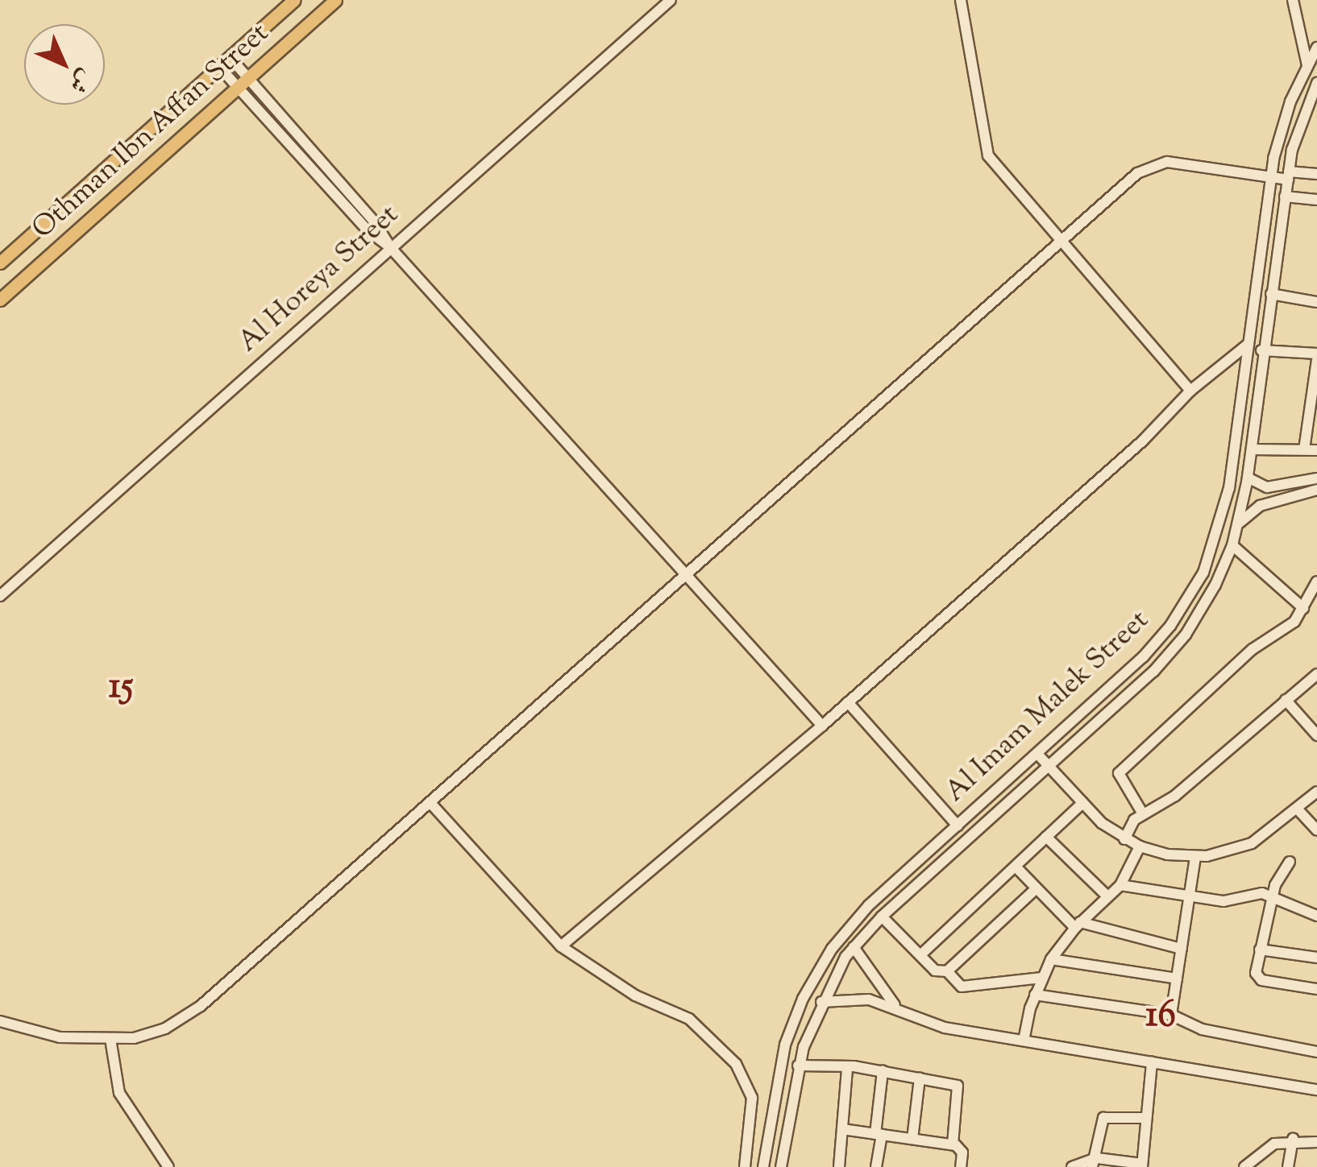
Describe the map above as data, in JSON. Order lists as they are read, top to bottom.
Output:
{
  "streets": {
    "main road": ["Othman Ibn Affan Street"],
    "street": ["Al Horeya Street", "Al Imam Malek Street"]
  },
  "districts": ["15", "16"],
  "north": "bottom right"
}
